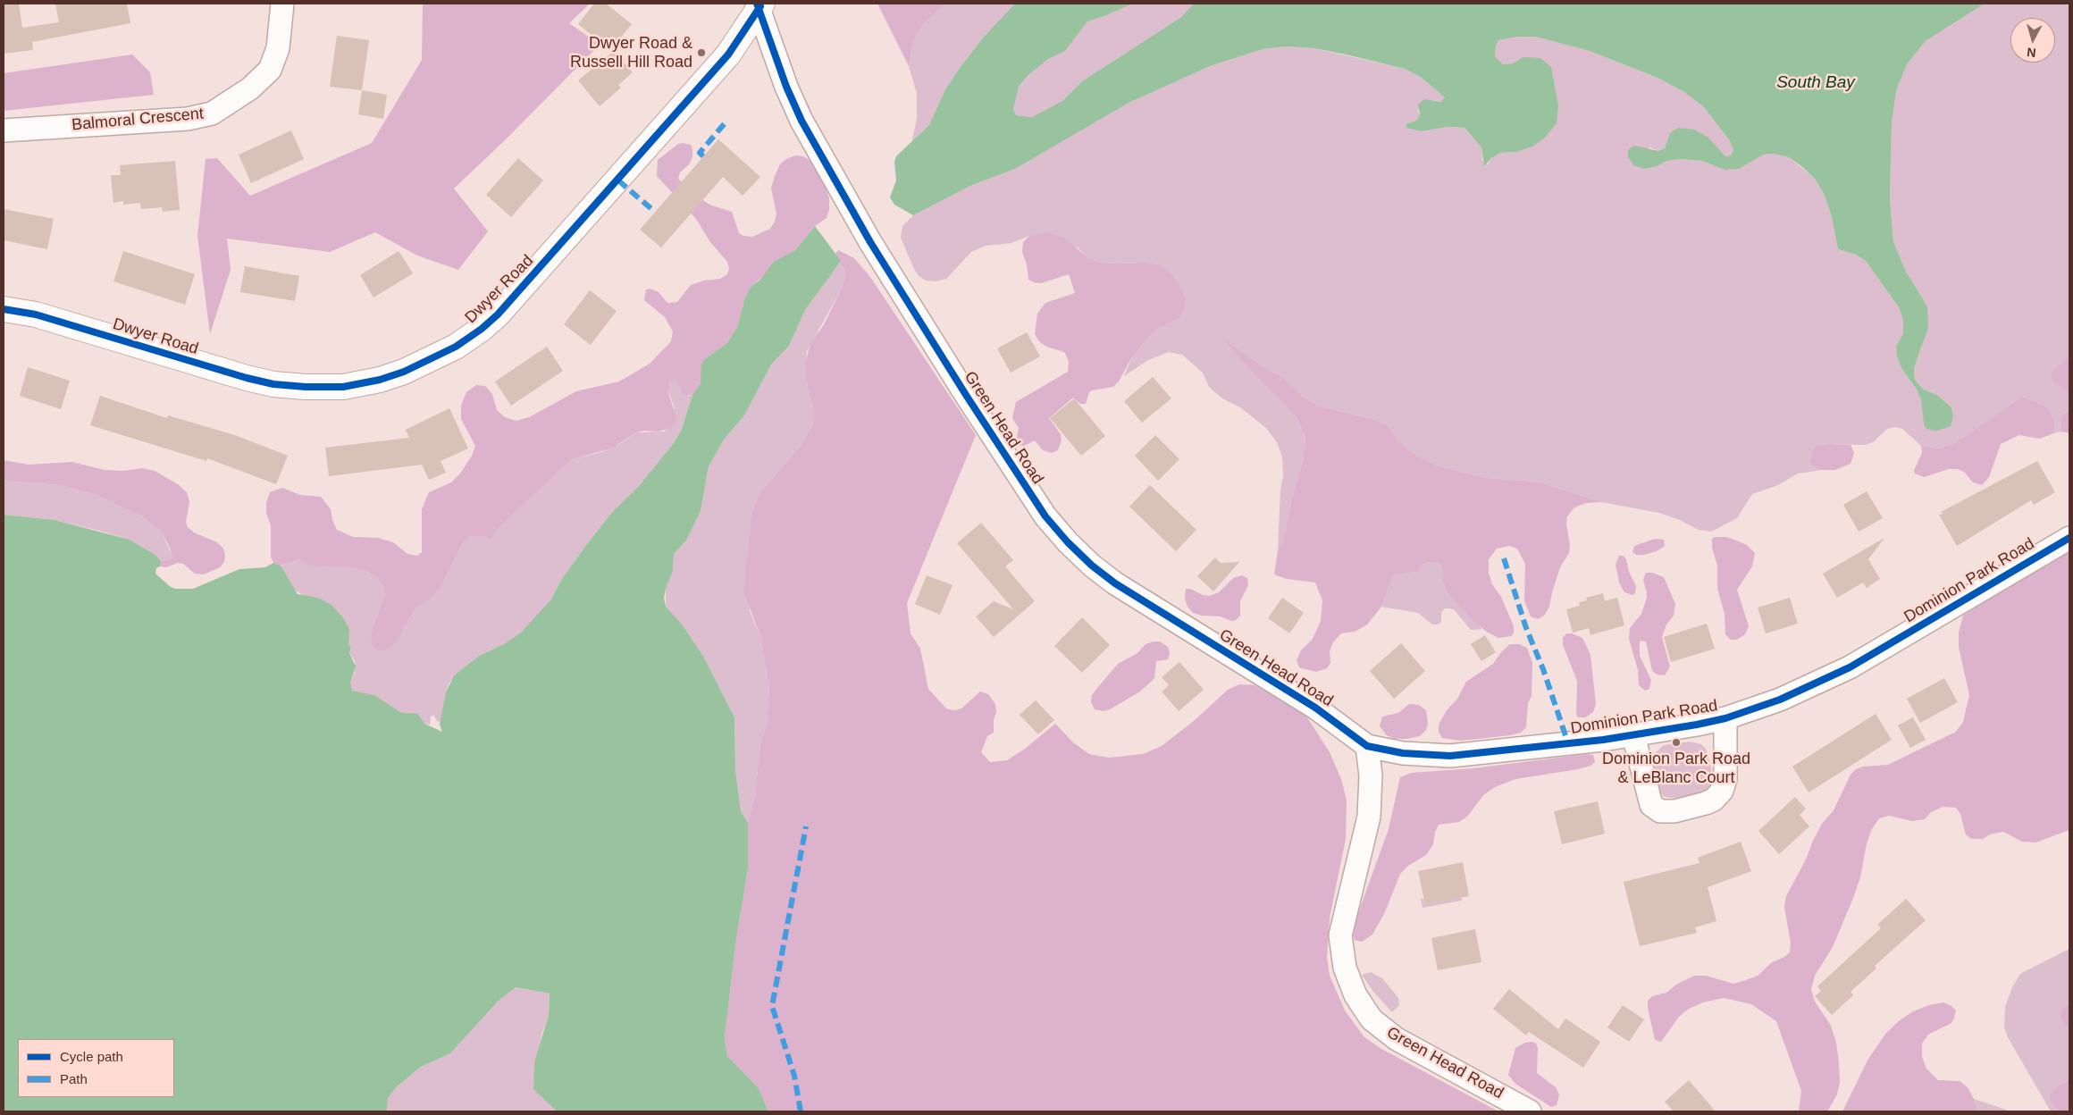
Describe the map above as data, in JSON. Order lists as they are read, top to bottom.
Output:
{
  "streets": {
    "street": [
      "Balmoral Crescent",
      "Dwyer Road",
      "Green Head Road",
      "Dominion Park Road"
    ]
  },
  "crossings": [
    ["Dwyer Road", "Green Head Road"],
    ["Green Head Road", "Dominion Park Road"]
  ],
  "water": ["South Bay"],
  "places": ["Dwyer Road & Russell Hill Road", "Dominion Park Road & LeBlanc Court"],
  "legend": ["Cycle path", "Path"],
  "north": "bottom"
}
